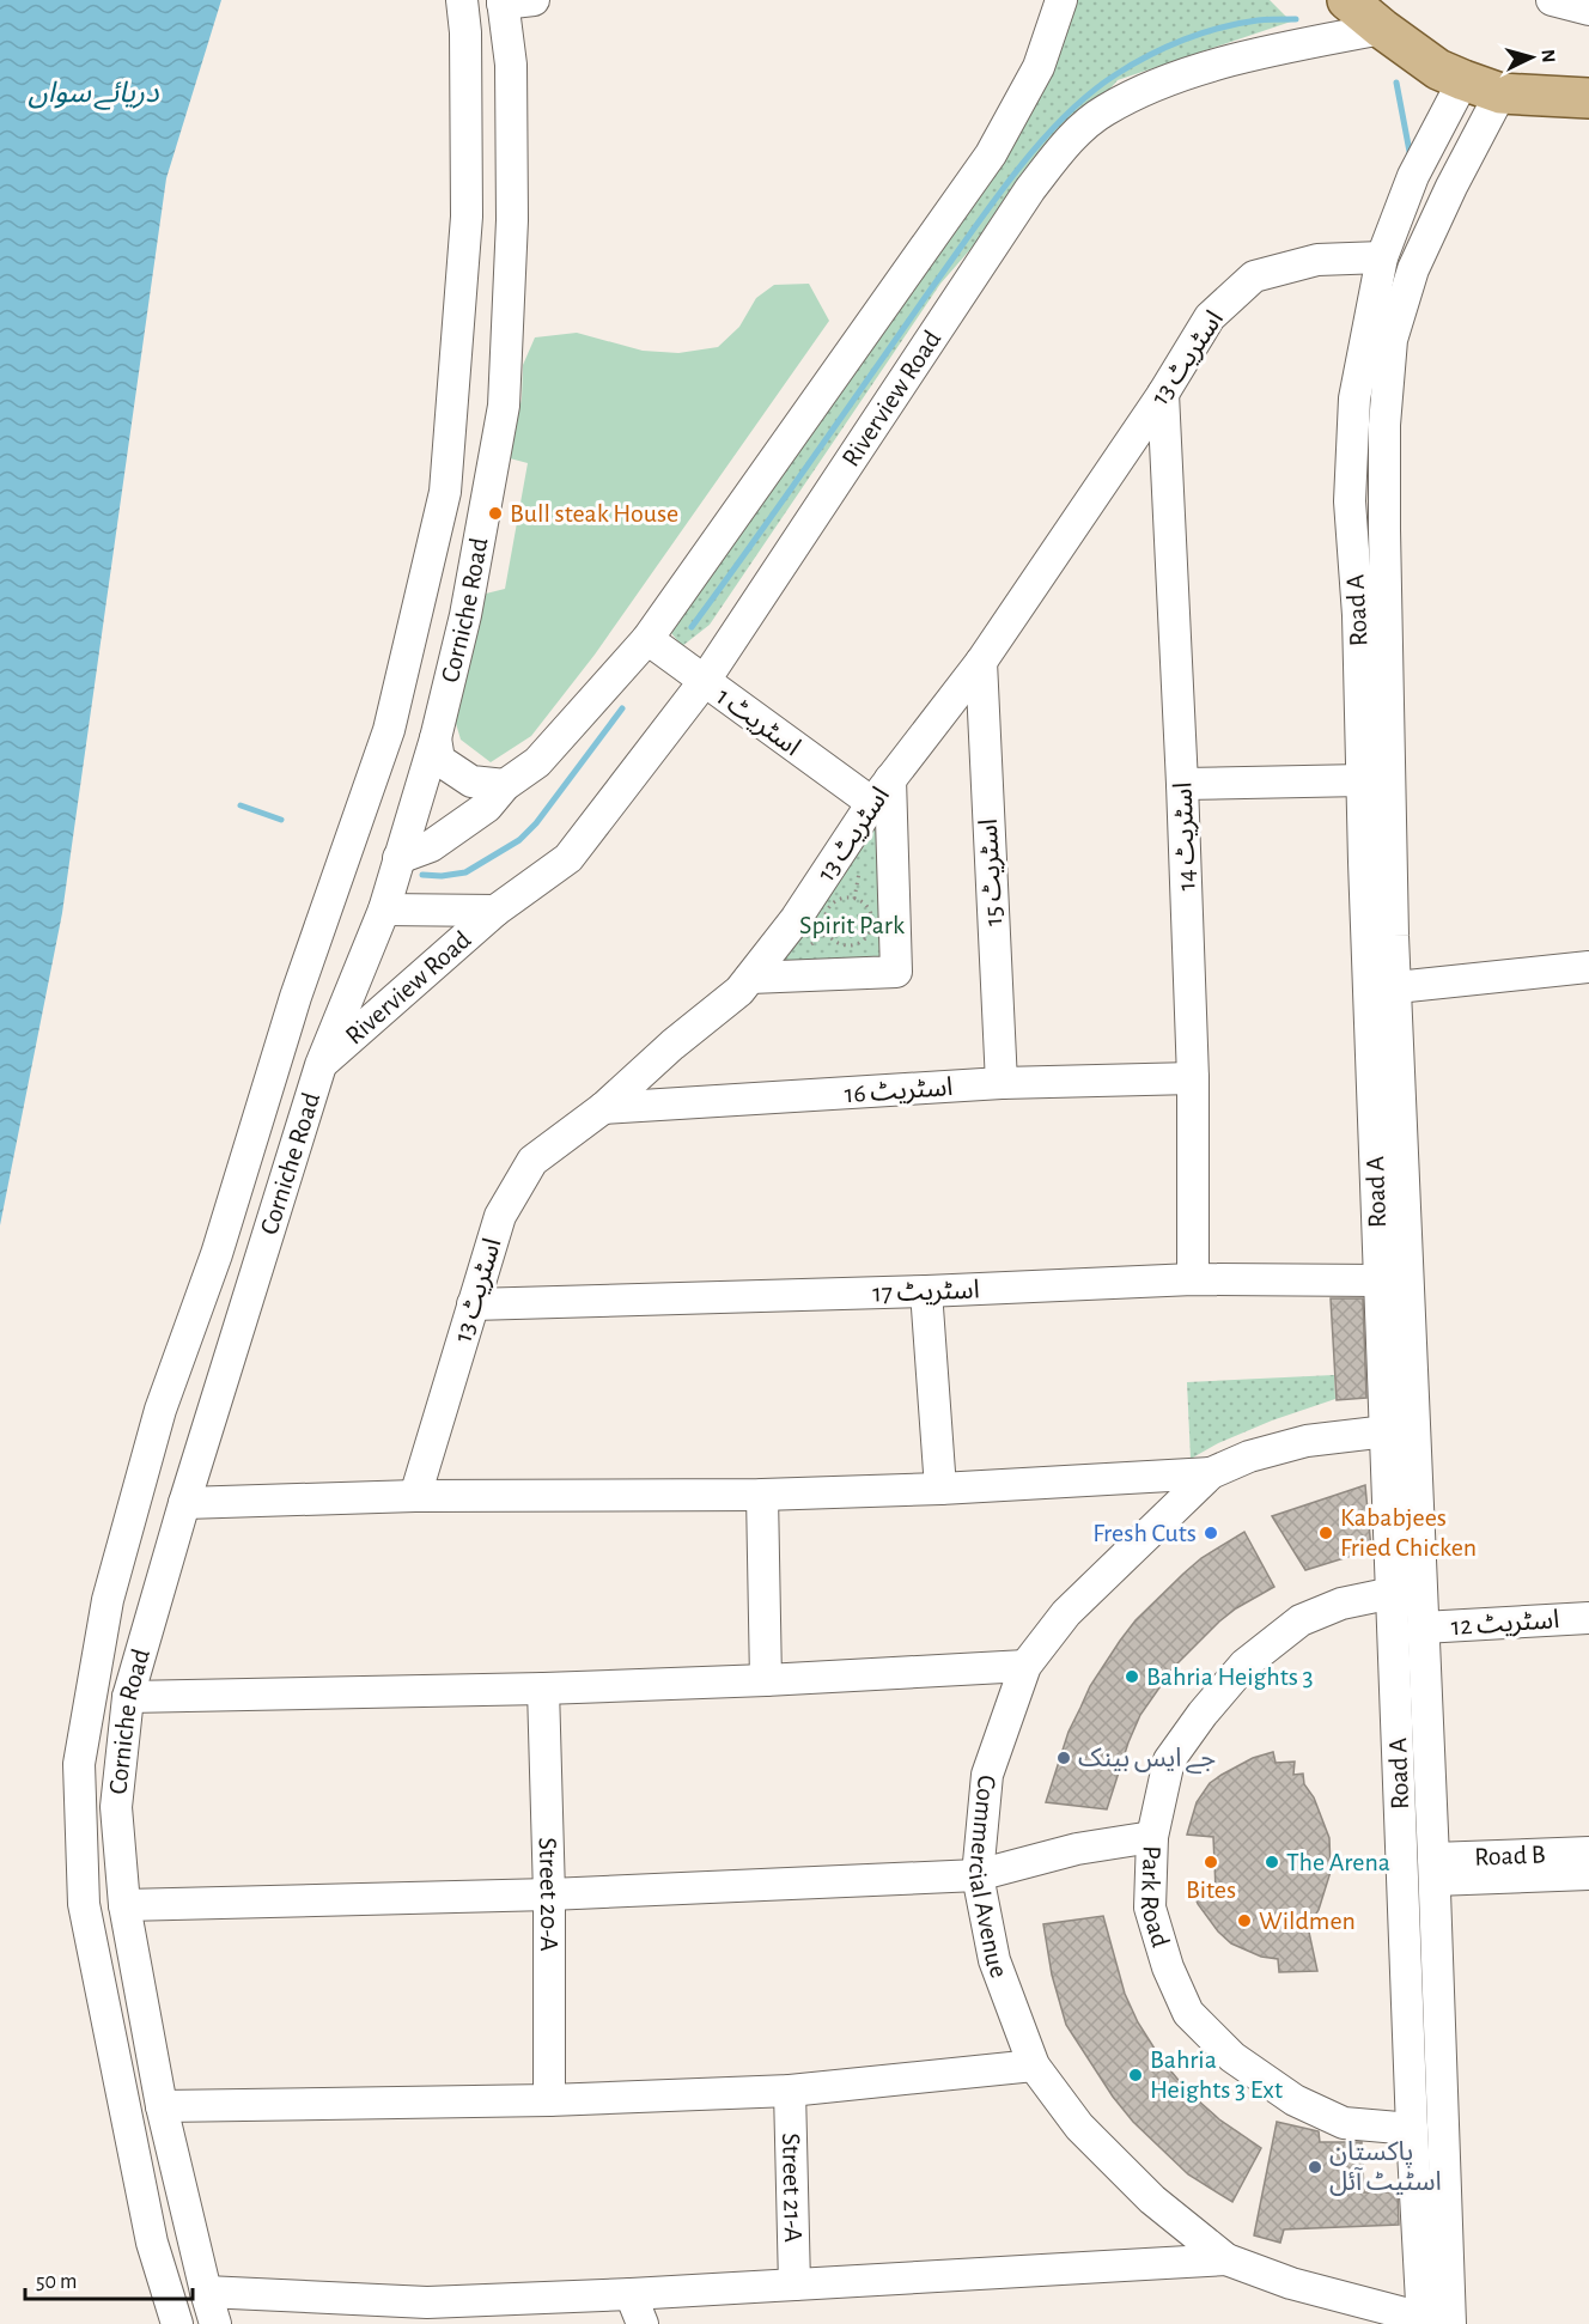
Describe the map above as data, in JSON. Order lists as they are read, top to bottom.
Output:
{
  "streets": {
    "street": [
      "اسٹریٹ 13",
      "Riverview Road",
      "Corniche Road",
      "Road A",
      "اسٹریٹ 1",
      "اسٹریٹ 14",
      "اسٹریٹ 15",
      "اسٹریٹ 16",
      "اسٹریٹ 17",
      "اسٹریٹ 12",
      "Road B",
      "Commercial Avenue",
      "Street 20-A",
      "Park Road",
      "Street 21-A"
    ]
  },
  "crossings": [
    ["اسٹریٹ 13", "Road A"],
    ["اسٹریٹ 13", "اسٹریٹ 1"],
    ["اسٹریٹ 13", "اسٹریٹ 14"],
    ["اسٹریٹ 13", "اسٹریٹ 15"],
    ["اسٹریٹ 13", "اسٹریٹ 16"],
    ["اسٹریٹ 13", "اسٹریٹ 17"],
    ["Riverview Road", "Corniche Road"],
    ["Riverview Road", "اسٹریٹ 1"],
    ["Road A", "اسٹریٹ 17"],
    ["Road A", "اسٹریٹ 12"],
    ["Road A", "Road B"],
    ["Road A", "Commercial Avenue"],
    ["Road A", "Park Road"],
    ["اسٹریٹ 14", "اسٹریٹ 16"],
    ["اسٹریٹ 14", "اسٹریٹ 17"],
    ["اسٹریٹ 15", "اسٹریٹ 16"]
  ],
  "water": ["دریائے سواں"],
  "parks": ["Spirit Park"],
  "places": [
    "Bull steak House",
    "Fresh Cuts",
    "Kababjees Fried Chicken",
    "Bahria Heights 3",
    "جے ایس بینک",
    "Bites",
    "The Arena",
    "Wildmen",
    "Bahria Heights 3 Ext",
    "پاکستان اسٹیٹ آئل"
  ],
  "scale_bar": "50 m",
  "north": "right"
}
